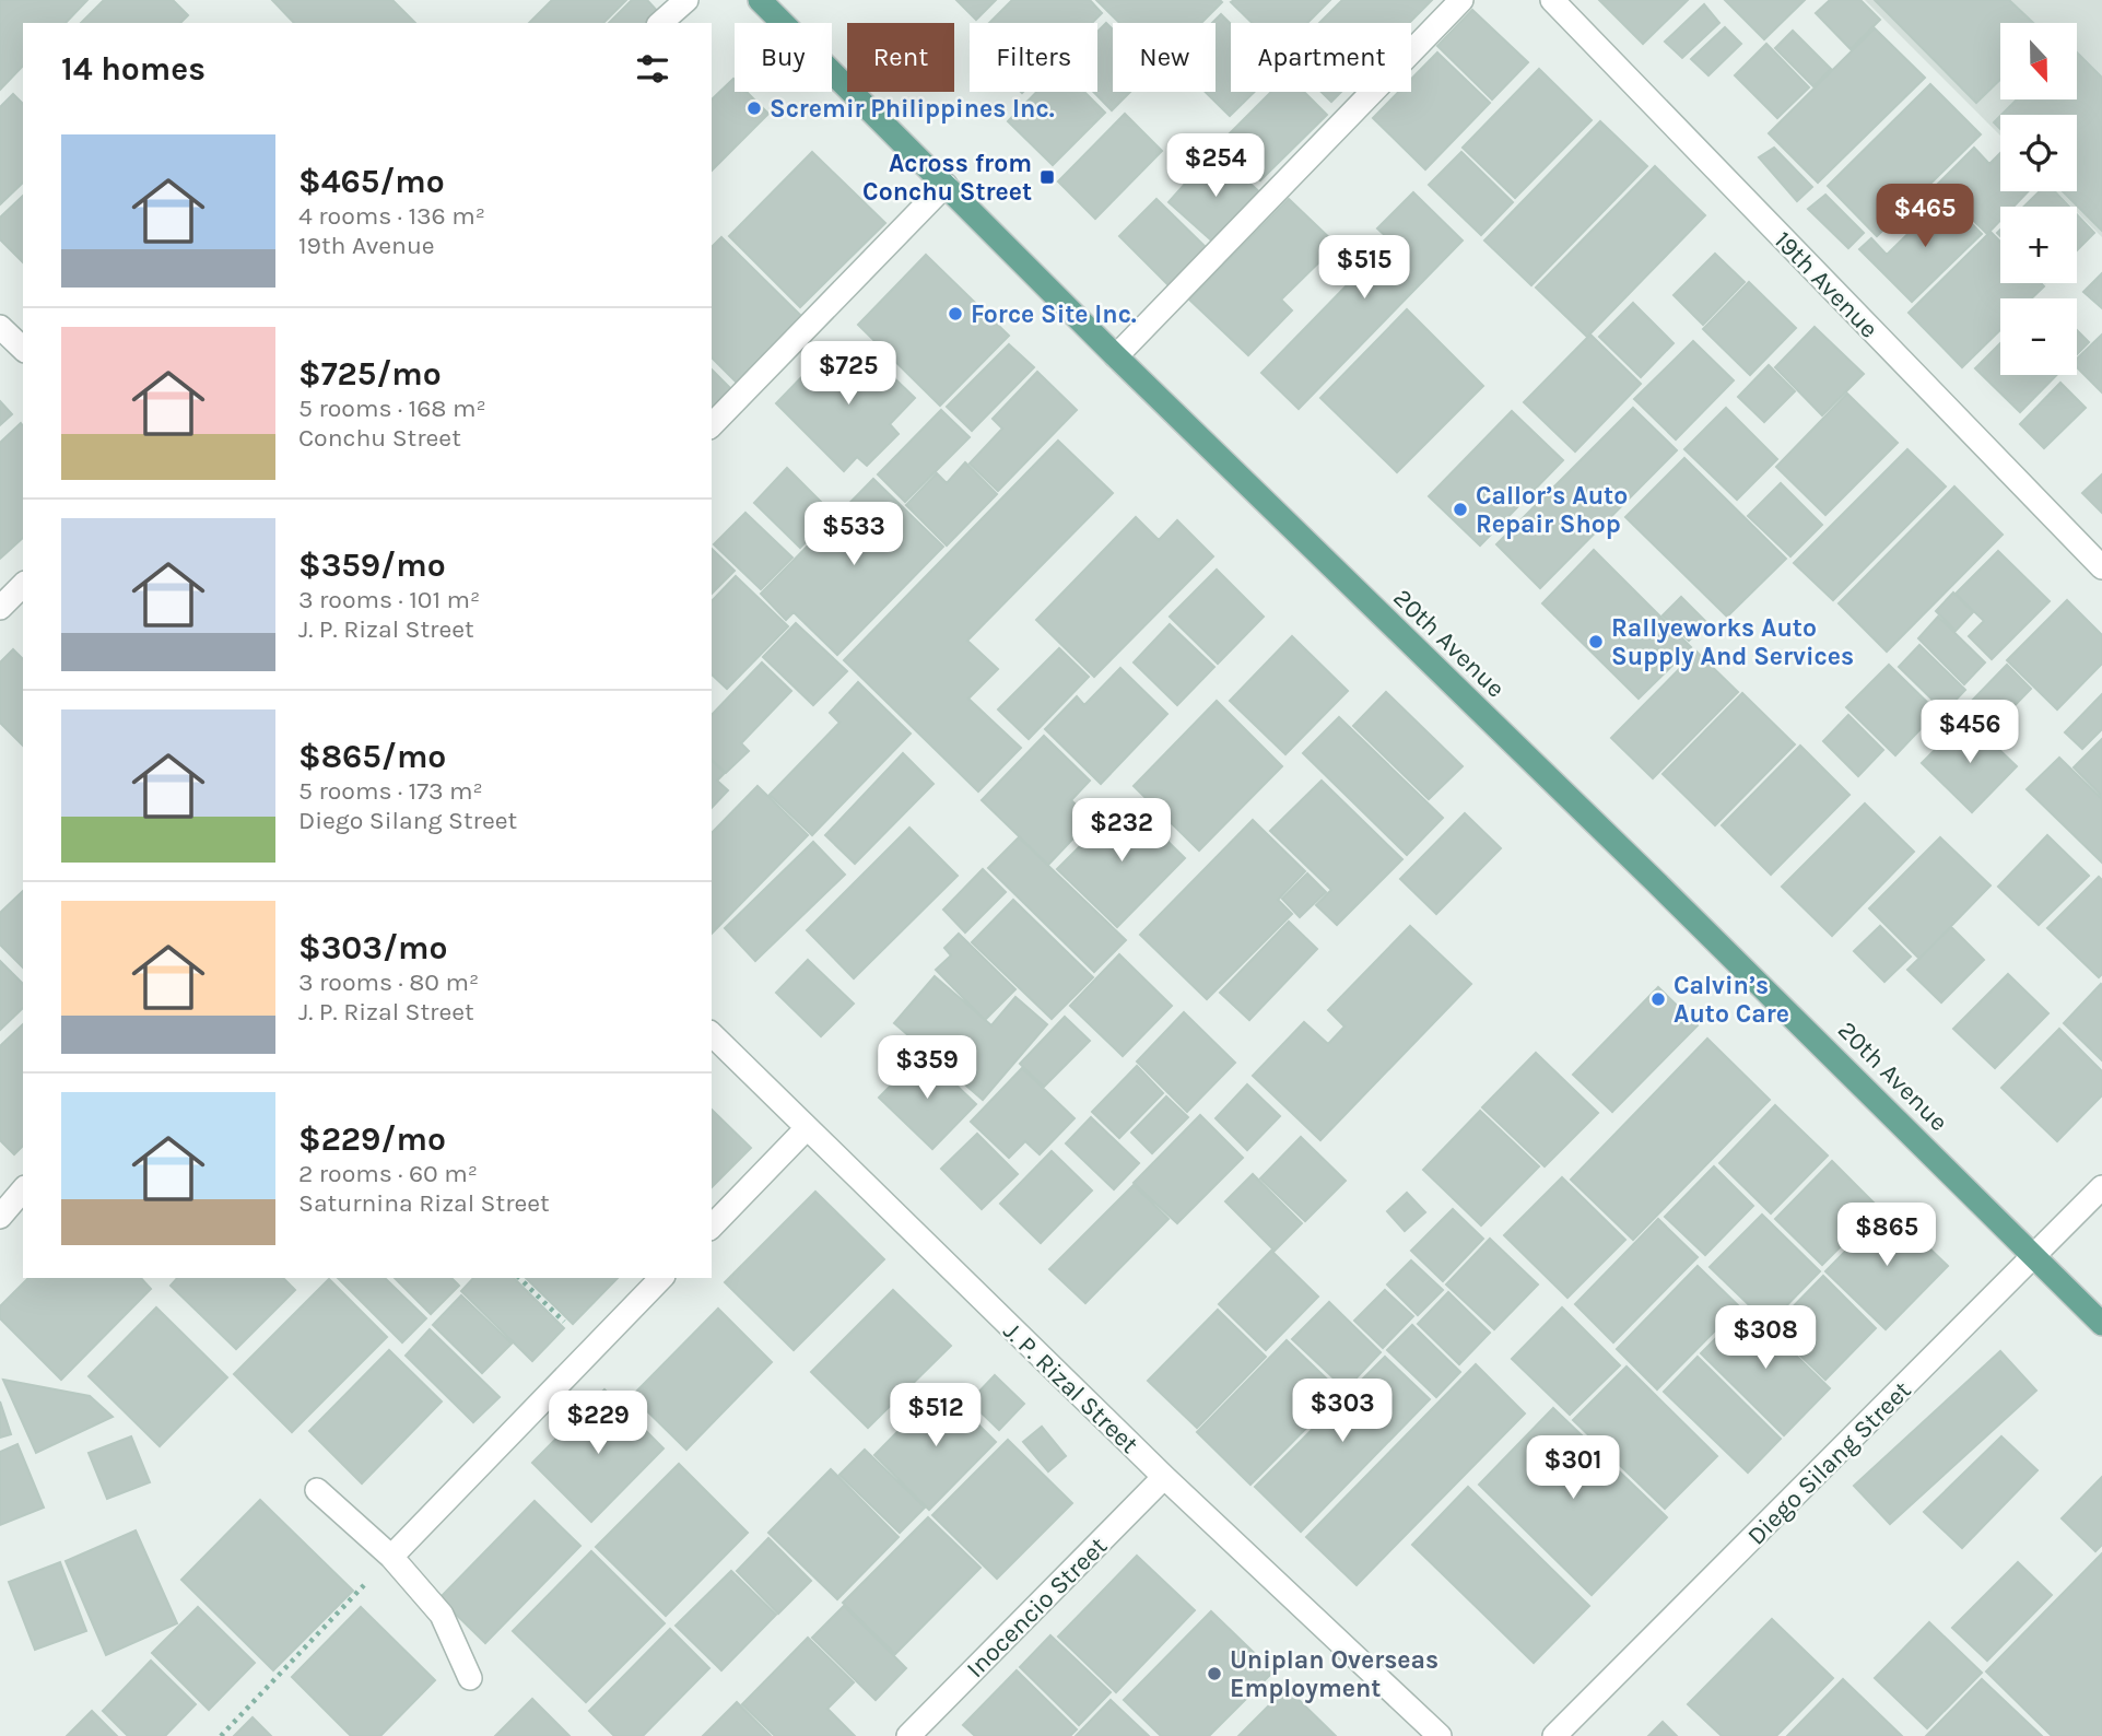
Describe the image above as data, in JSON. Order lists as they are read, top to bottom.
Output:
{
  "streets": {
    "main road": ["20th Avenue"],
    "street": [
      "19th Avenue",
      "J. P. Rizal Street",
      "Diego Silang Street",
      "Inocencio Street"
    ]
  },
  "crossings": [
    ["20th Avenue", "Diego Silang Street"],
    ["J. P. Rizal Street", "Inocencio Street"]
  ],
  "places": {
    "other": [
      "Scremir Philippines Inc.",
      "Force Site Inc.",
      "Callor’s Auto Repair Shop",
      "Rallyeworks Auto Supply And Services",
      "Calvin’s Auto Care",
      "Uniplan Overseas Employment"
    ],
    "transit": ["Across from Conchu Street"]
  },
  "north": "bottom",
  "page": {
    "map_buttons": ["+", "−"],
    "chip": [
      "Buy",
      "Rent",
      "Filters",
      "New",
      "Apartment"
    ],
    "heading": "14 homes",
    "list": [
      {
        "name": "$465/mo",
        "note": "4 rooms · 136 m² · 19th Avenue"
      },
      {
        "name": "$725/mo",
        "note": "5 rooms · 168 m² · Conchu Street"
      },
      {
        "name": "$359/mo",
        "note": "3 rooms · 101 m² · J. P. Rizal Street"
      },
      {
        "name": "$865/mo",
        "note": "5 rooms · 173 m² · Diego Silang Street"
      },
      {
        "name": "$303/mo",
        "note": "3 rooms · 80 m² · J. P. Rizal Street"
      },
      {
        "name": "$229/mo",
        "note": "2 rooms · 60 m² · Saturnina Rizal Street"
      }
    ],
    "price": [
      "$254",
      "$465",
      "$515",
      "$725",
      "$533",
      "$456",
      "$232",
      "$359",
      "$865",
      "$308",
      "$303",
      "$512",
      "$229",
      "$301"
    ]
  }
}
